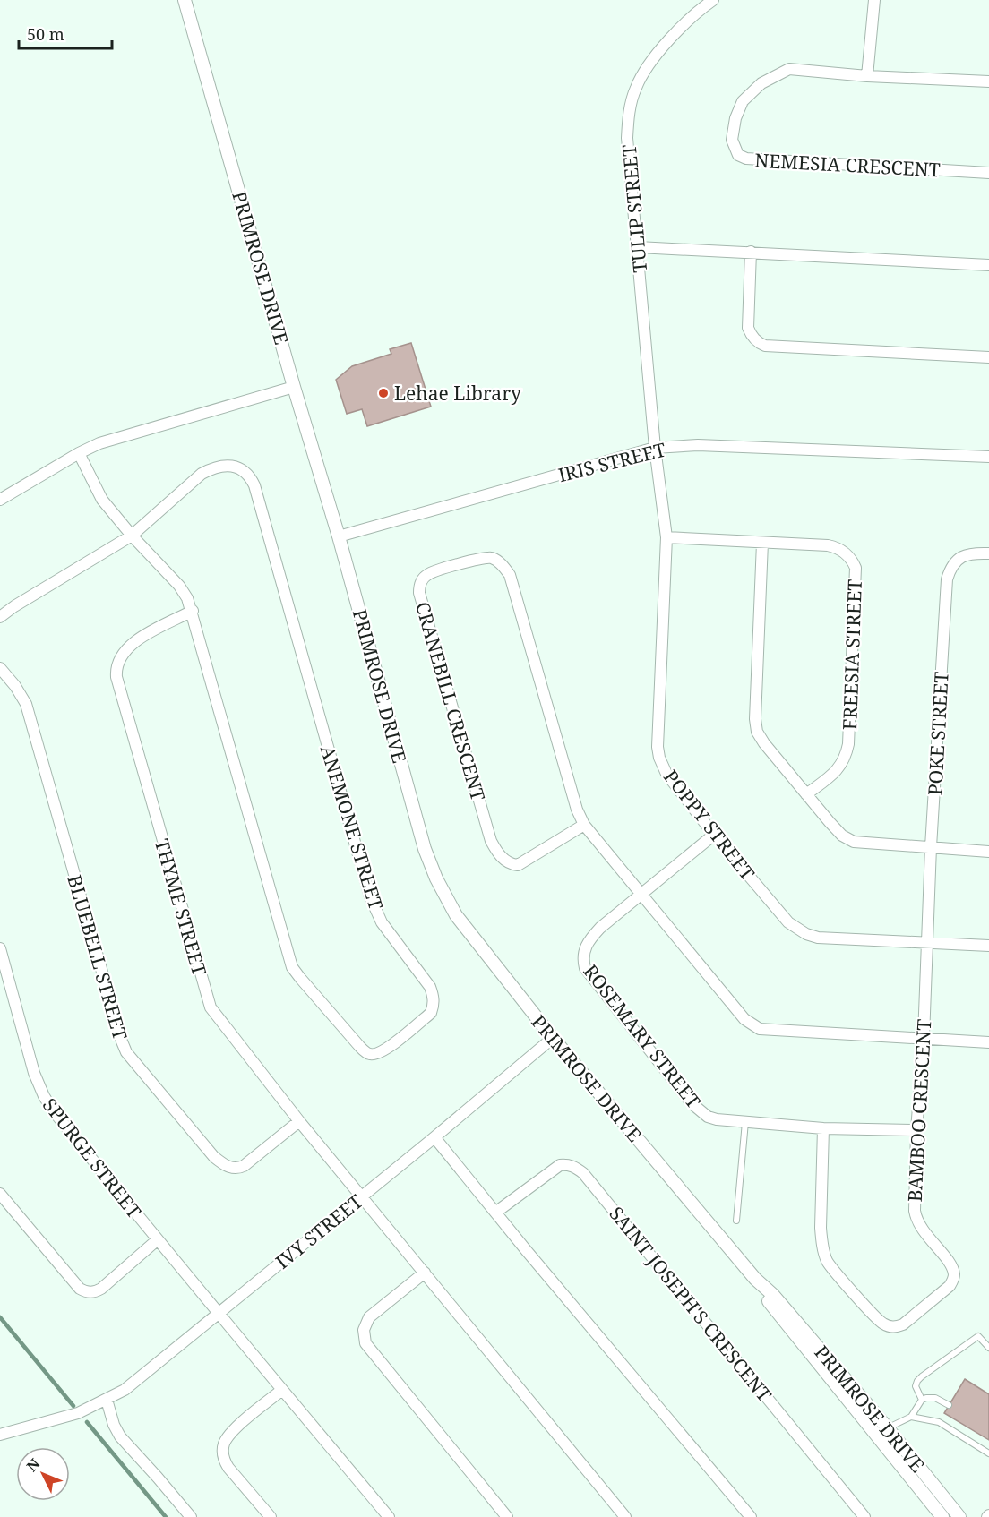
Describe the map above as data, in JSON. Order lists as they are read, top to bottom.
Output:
{
  "streets": {
    "street": [
      "NEMESIA CRESCENT",
      "TULIP STREET",
      "PRIMROSE DRIVE",
      "IRIS STREET",
      "FREESIA STREET",
      "CRANEBILL CRESCENT",
      "POKE STREET",
      "POPPY STREET",
      "ANEMONE STREET",
      "THYME STREET",
      "BLUEBELL STREET",
      "ROSEMARY STREET",
      "BAMBOO CRESCENT",
      "SPURGE STREET",
      "IVY STREET",
      "SAINT JOSEPH'S CRESCENT"
    ]
  },
  "crossings": [
    ["TULIP STREET", "IRIS STREET"],
    ["TULIP STREET", "POPPY STREET"],
    ["PRIMROSE DRIVE", "IRIS STREET"],
    ["PRIMROSE DRIVE", "IVY STREET"],
    ["IRIS STREET", "POPPY STREET"],
    ["FREESIA STREET", "POPPY STREET"],
    ["CRANEBILL CRESCENT", "ROSEMARY STREET"],
    ["CRANEBILL CRESCENT", "BAMBOO CRESCENT"],
    ["POKE STREET", "POPPY STREET"],
    ["POKE STREET", "BAMBOO CRESCENT"],
    ["POPPY STREET", "ROSEMARY STREET"],
    ["POPPY STREET", "BAMBOO CRESCENT"],
    ["ANEMONE STREET", "THYME STREET"],
    ["THYME STREET", "BLUEBELL STREET"],
    ["THYME STREET", "IVY STREET"],
    ["ROSEMARY STREET", "BAMBOO CRESCENT"],
    ["SPURGE STREET", "IVY STREET"]
  ],
  "places": ["Lehae Library"],
  "scale_bar": "50 m",
  "north": "top left"
}
